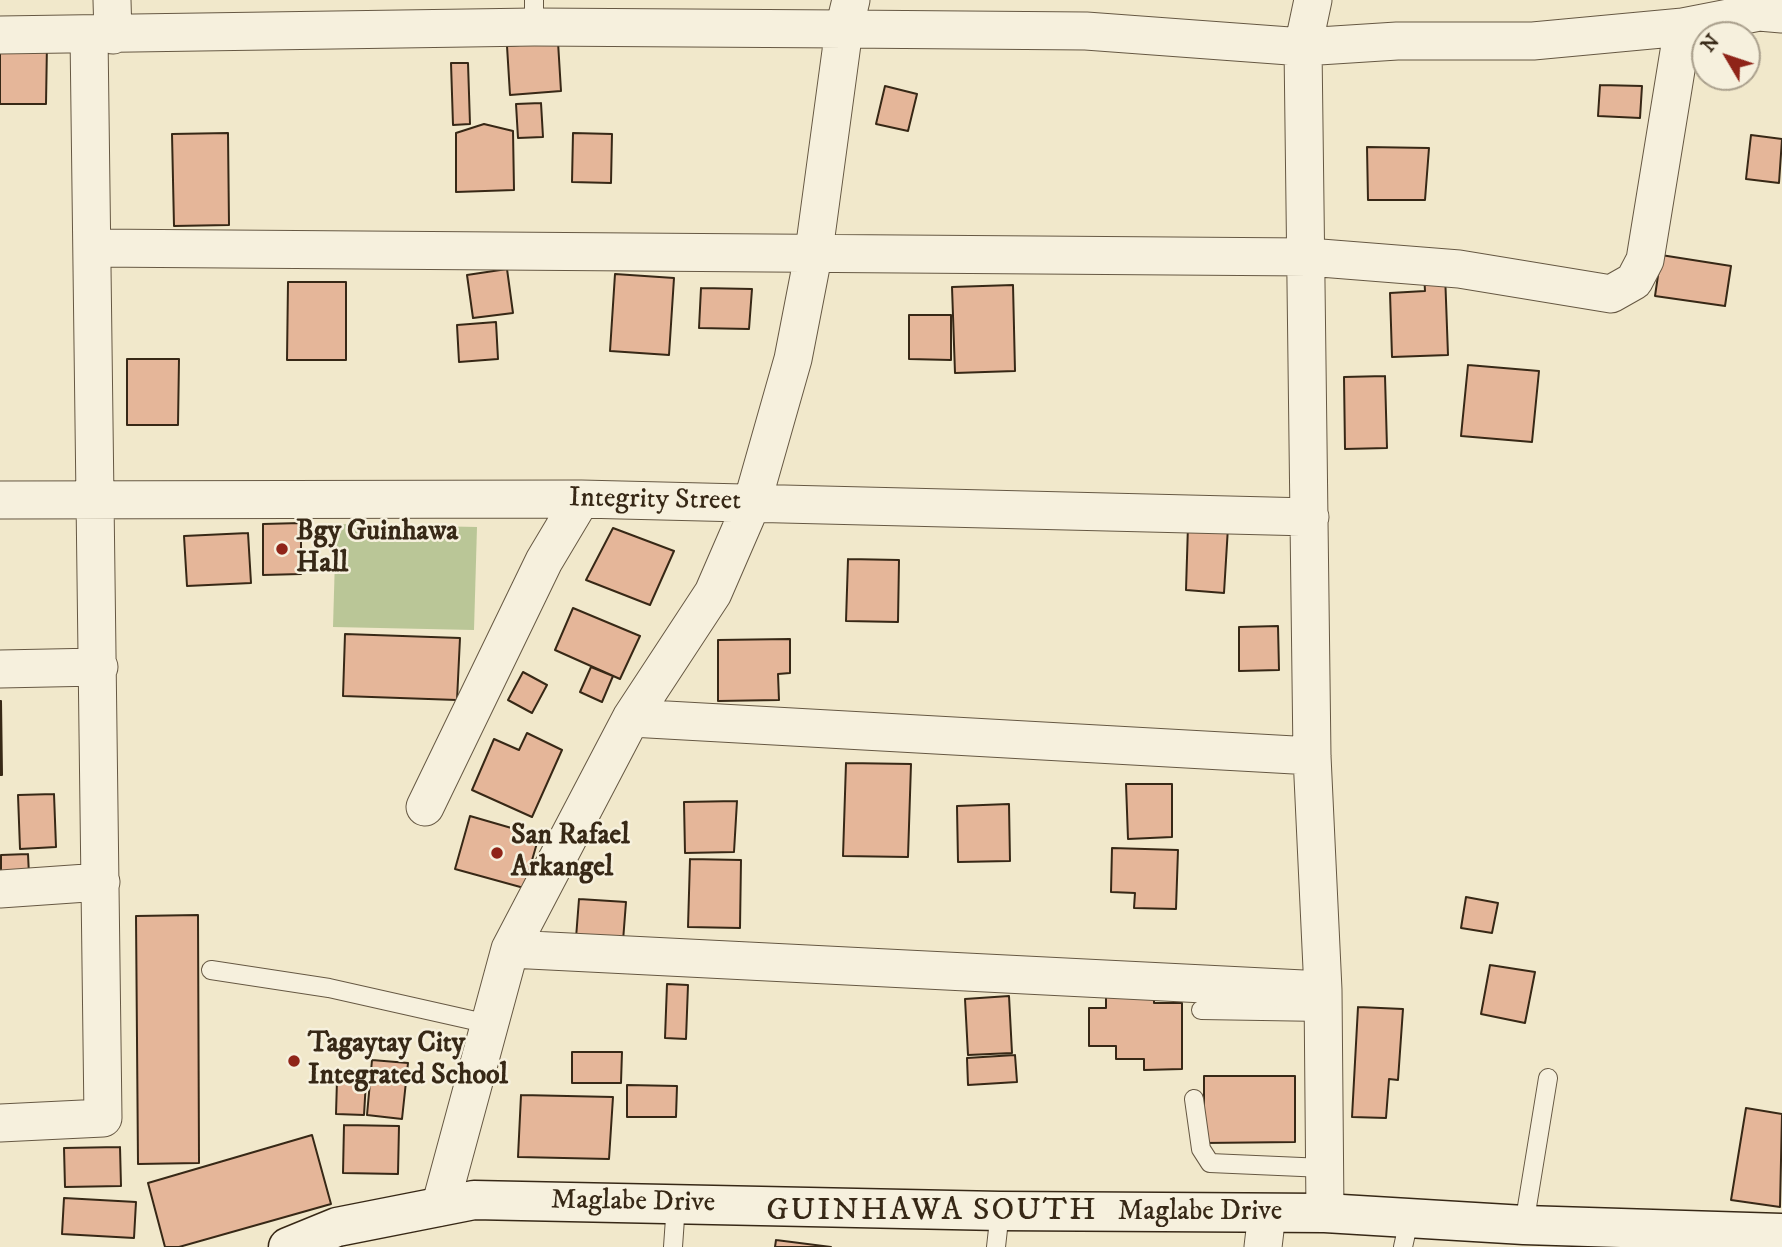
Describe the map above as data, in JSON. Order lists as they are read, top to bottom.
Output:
{
  "streets": {
    "main road": ["Maglabe Drive"],
    "street": ["Integrity Street"]
  },
  "districts": ["GUINHAWA SOUTH"],
  "places": ["Bgy Guinhawa Hall", "San Rafael Arkangel", "Tagaytay City Integrated School"],
  "north": "top left"
}
